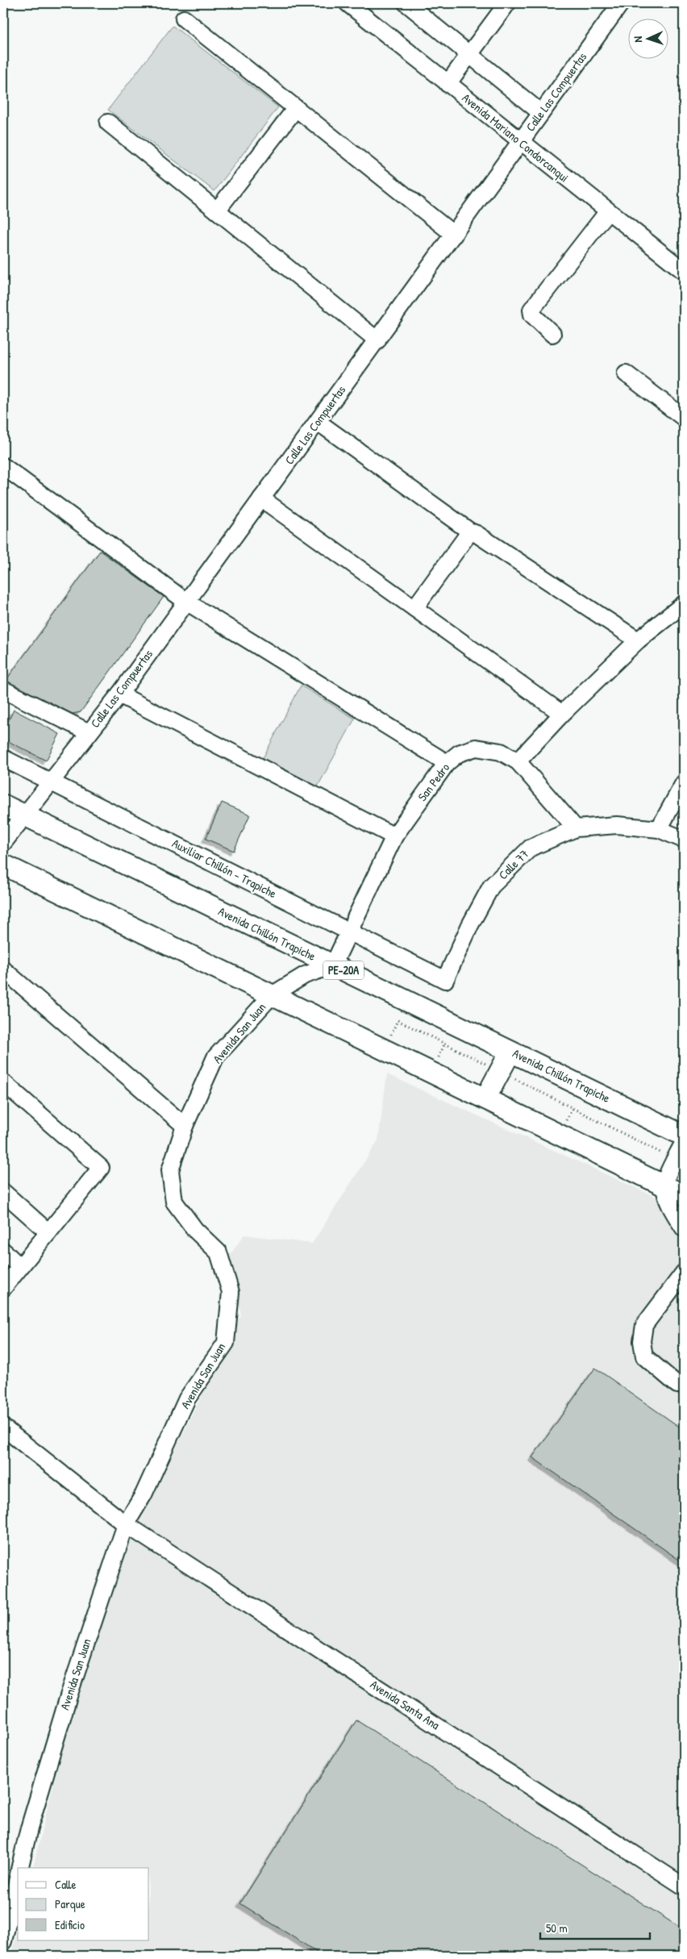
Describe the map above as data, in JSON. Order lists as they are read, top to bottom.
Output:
{
  "streets": {
    "main road": ["Avenida Chillón Trapiche", "PE-20A"],
    "street": [
      "Calle Las Compuertas",
      "Avenida Mariano Condorcanqui",
      "San Pedro",
      "Calle 77",
      "Auxiliar Chillón - Trapiche",
      "Avenida San Juan",
      "Avenida Santa Ana"
    ]
  },
  "crossings": [
    ["Calle Las Compuertas", "Avenida Mariano Condorcanqui"],
    ["Calle Las Compuertas", "Auxiliar Chillón - Trapiche"],
    ["Calle Las Compuertas", "Avenida Chillón Trapiche"],
    ["San Pedro", "Calle 77"],
    ["San Pedro", "Auxiliar Chillón - Trapiche"],
    ["San Pedro", "Avenida Chillón Trapiche"],
    ["San Pedro", "Avenida San Juan"],
    ["Calle 77", "Auxiliar Chillón - Trapiche"],
    ["Avenida Chillón Trapiche", "Avenida San Juan"],
    ["Avenida San Juan", "Avenida Santa Ana"]
  ],
  "legend": ["Calle", "Parque", "Edificio"],
  "scale_bar": "50 m",
  "north": "left"
}
